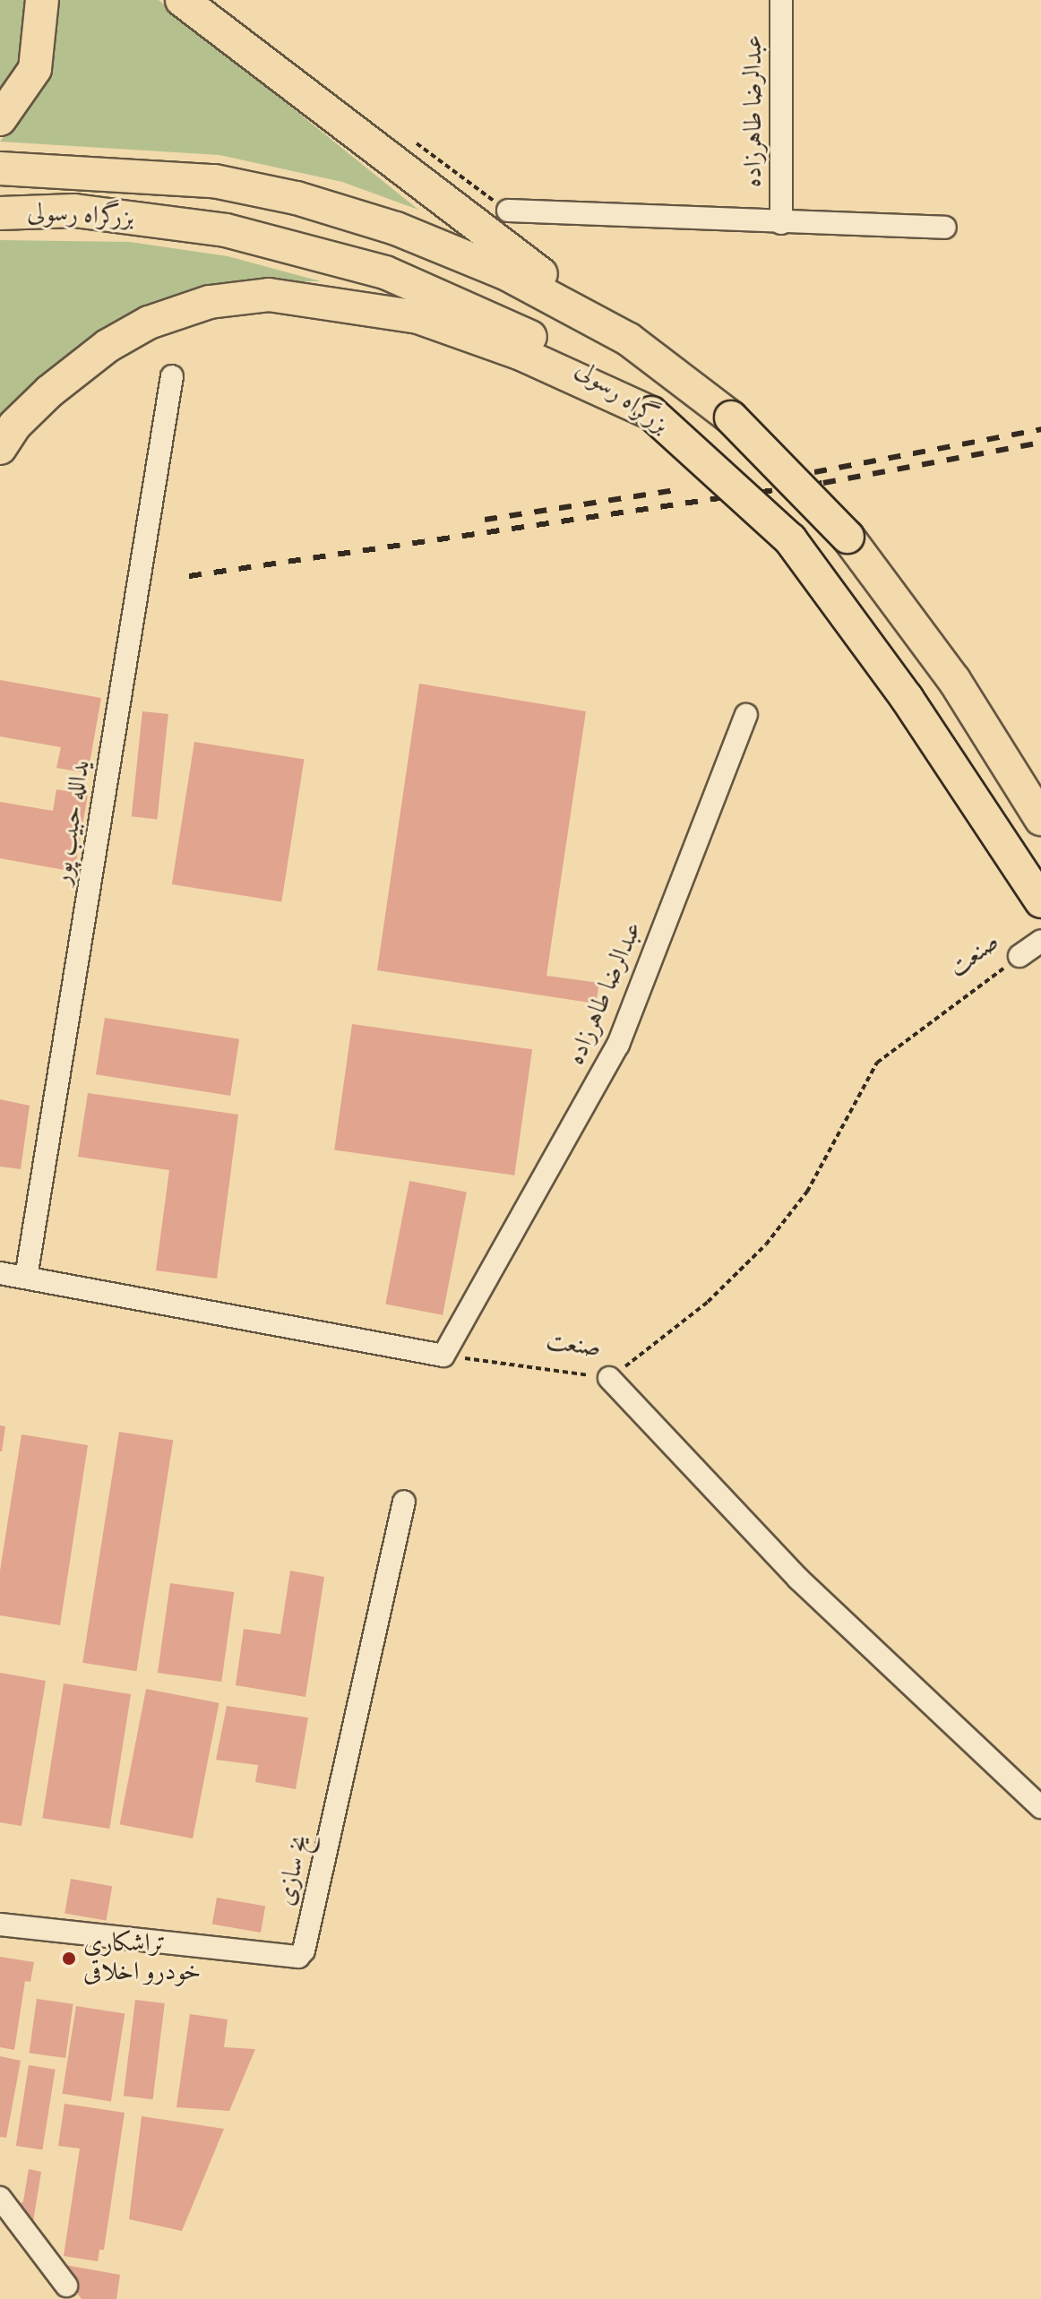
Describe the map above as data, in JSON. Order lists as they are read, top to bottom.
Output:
{
  "streets": {
    "highway": ["بزرگراه رسولی"],
    "street": [
      "عبدالرضا طاهرزاده",
      "یدالله حبیب پور",
      "صنعت",
      "یخ سازی"
    ]
  },
  "crossings": [
    ["عبدالرضا طاهرزاده", "صنعت"]
  ],
  "places": ["تراشکاری خودرو اخلاقی"]
}
